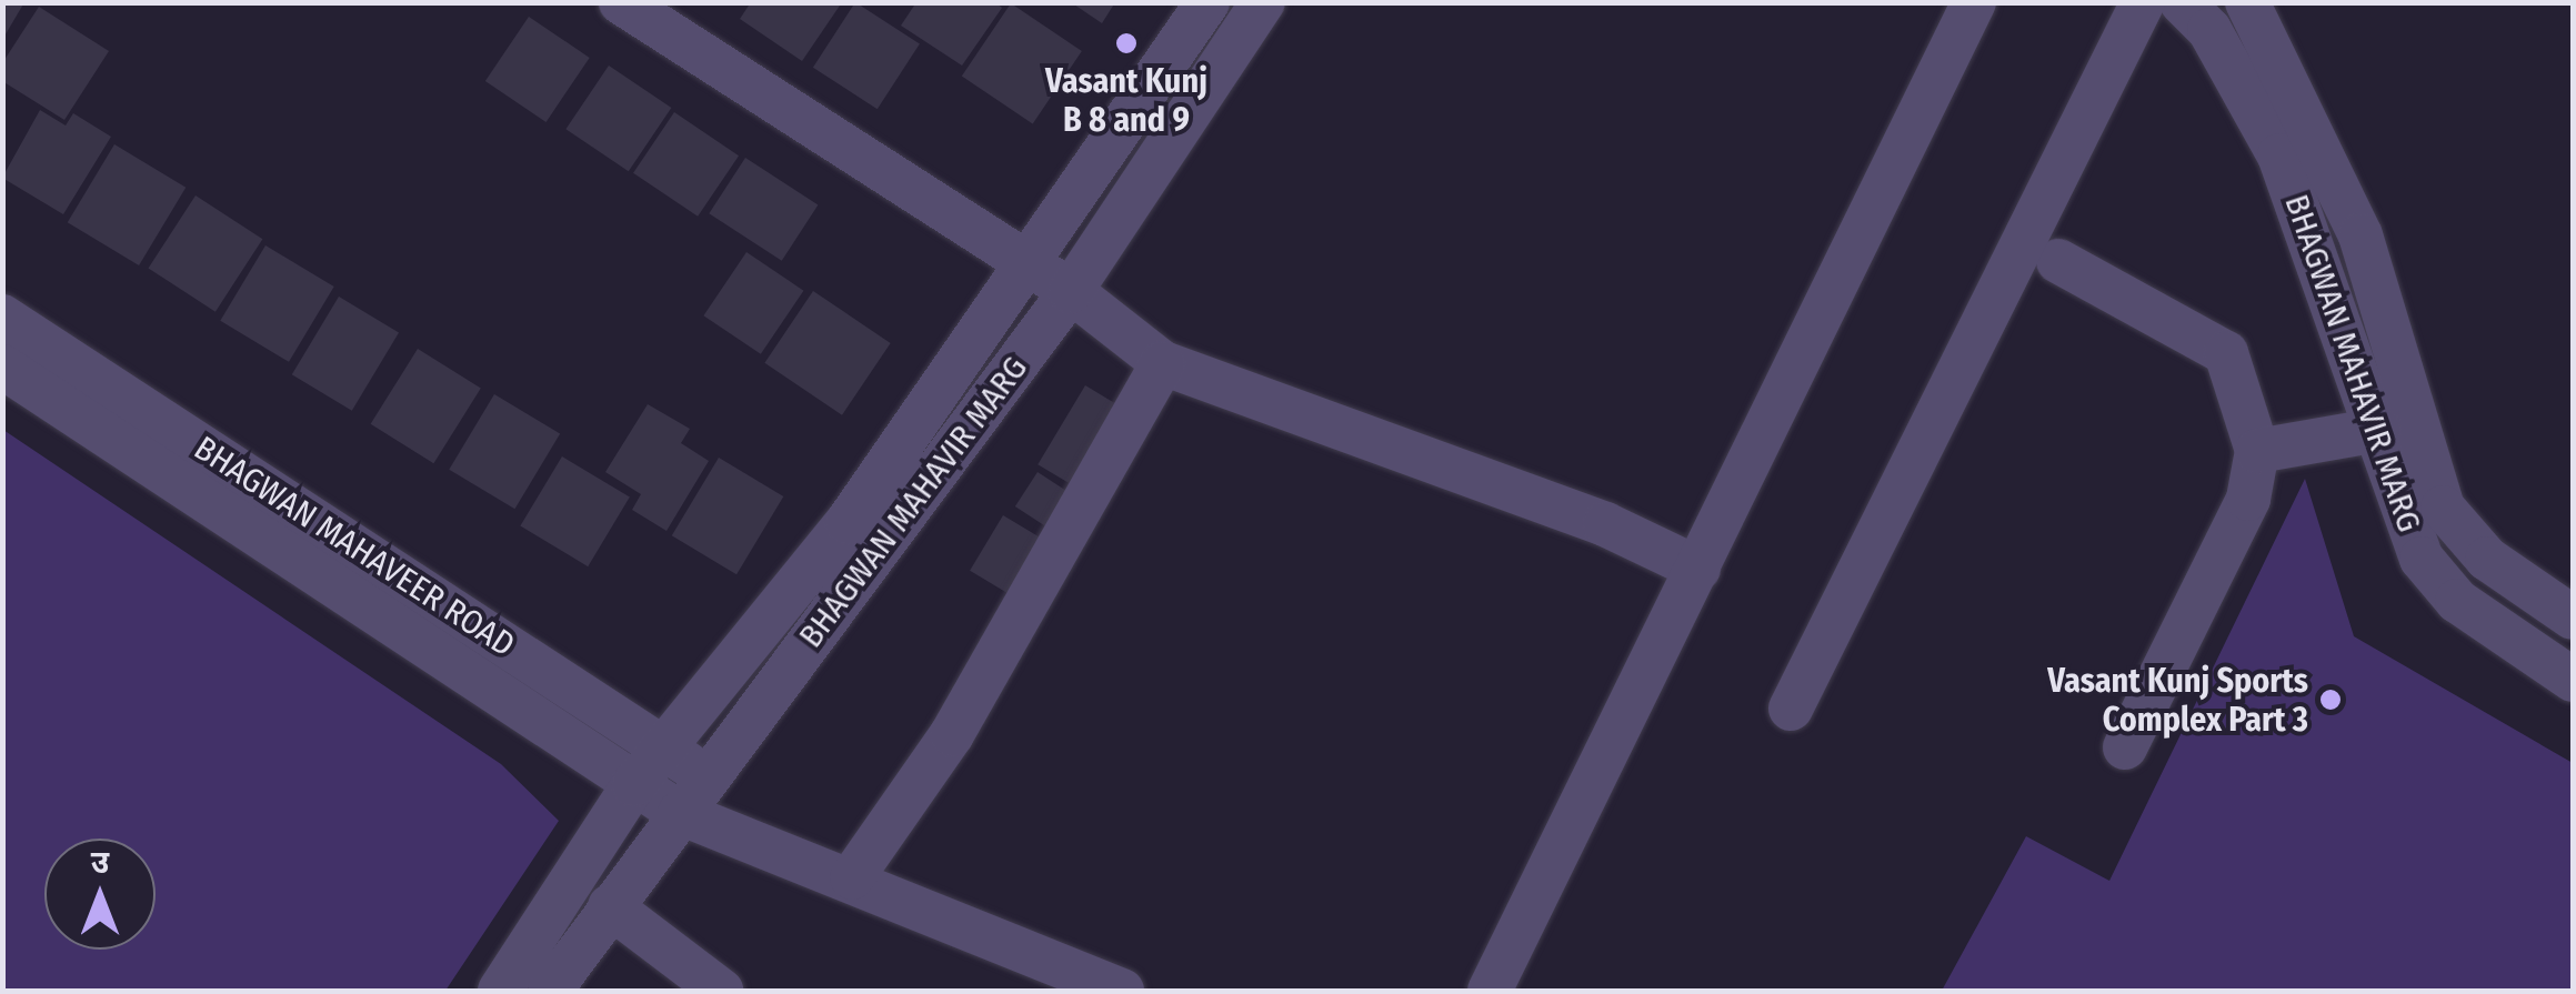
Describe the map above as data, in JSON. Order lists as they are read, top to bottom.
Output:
{
  "streets": {
    "street": ["BHAGWAN MAHAVIR MARG", "BHAGWAN MAHAVEER ROAD"]
  },
  "crossings": [
    ["BHAGWAN MAHAVIR MARG", "BHAGWAN MAHAVEER ROAD"]
  ],
  "places": ["Vasant Kunj B 8 and 9", "Vasant Kunj Sports Complex Part 3"],
  "north": "top"
}
